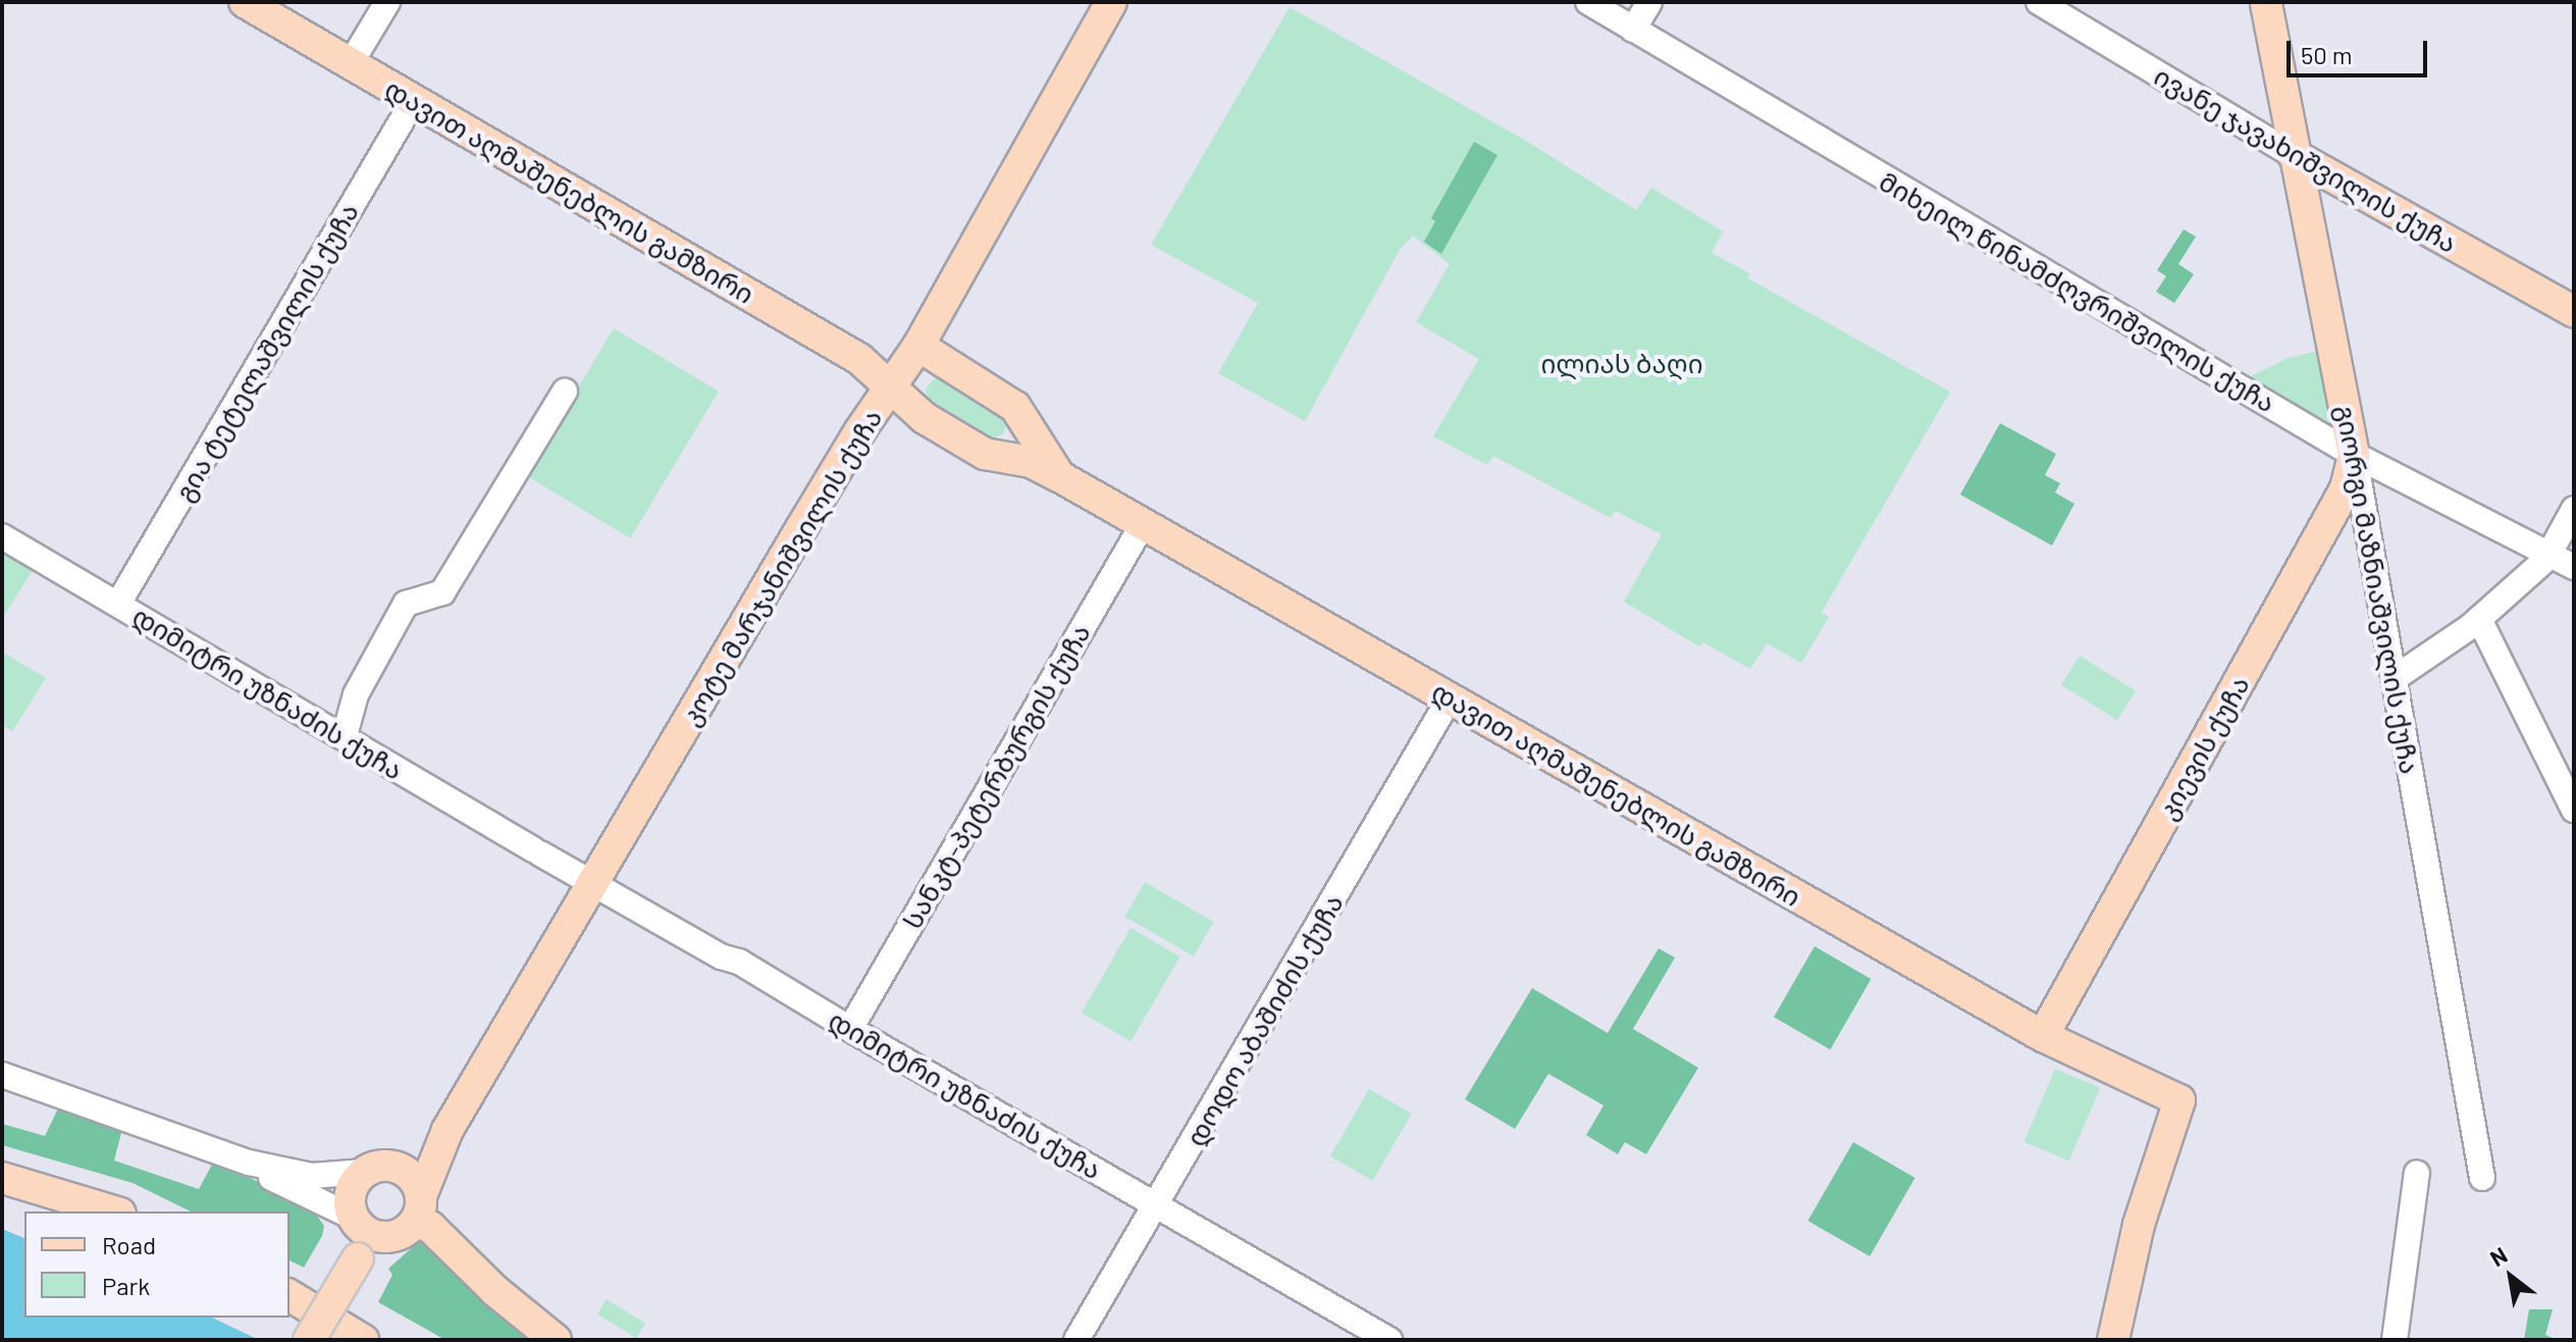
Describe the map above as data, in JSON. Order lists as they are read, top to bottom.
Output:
{
  "streets": {
    "main road": [
      "ივანე ჯავახიშვილის ქუჩა",
      "დავით აღმაშენებლის გამზირი",
      "კოტე მარჯანიშვილის ქუჩა",
      "გიორგი მაზნიაშვილის ქუჩა",
      "კიევის ქუჩა"
    ],
    "street": [
      "მიხეილ წინამძღვრიშვილის ქუჩა",
      "გია ტეტელაშვილის ქუჩა",
      "დიმიტრი უზნაძის ქუჩა",
      "სანკტ-პეტერბურგის ქუჩა",
      "დოდო აბაშიძის ქუჩა"
    ]
  },
  "crossings": [
    ["ივანე ჯავახიშვილის ქუჩა", "გიორგი მაზნიაშვილის ქუჩა"],
    ["დავით აღმაშენებლის გამზირი", "გია ტეტელაშვილის ქუჩა"],
    ["დავით აღმაშენებლის გამზირი", "კოტე მარჯანიშვილის ქუჩა"],
    ["დავით აღმაშენებლის გამზირი", "კიევის ქუჩა"],
    ["დავით აღმაშენებლის გამზირი", "სანკტ-პეტერბურგის ქუჩა"],
    ["დავით აღმაშენებლის გამზირი", "დოდო აბაშიძის ქუჩა"],
    ["მიხეილ წინამძღვრიშვილის ქუჩა", "გიორგი მაზნიაშვილის ქუჩა"],
    ["მიხეილ წინამძღვრიშვილის ქუჩა", "კიევის ქუჩა"],
    ["გია ტეტელაშვილის ქუჩა", "დიმიტრი უზნაძის ქუჩა"],
    ["კოტე მარჯანიშვილის ქუჩა", "დიმიტრი უზნაძის ქუჩა"],
    ["გიორგი მაზნიაშვილის ქუჩა", "კიევის ქუჩა"],
    ["დიმიტრი უზნაძის ქუჩა", "სანკტ-პეტერბურგის ქუჩა"],
    ["დიმიტრი უზნაძის ქუჩა", "დოდო აბაშიძის ქუჩა"]
  ],
  "parks": ["ილიას ბაღი"],
  "legend": ["Road", "Park"],
  "scale_bar": "50 m",
  "north": "top left"
}
